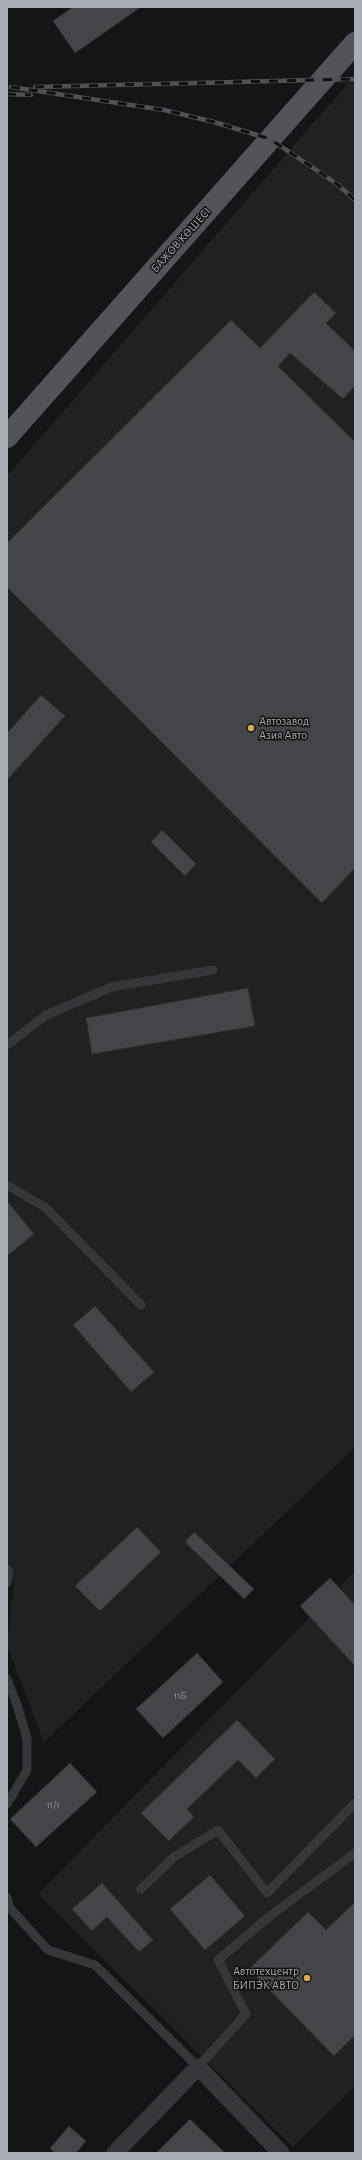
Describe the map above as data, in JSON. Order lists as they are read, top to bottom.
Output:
{
  "streets": {
    "main road": ["БАЖОВ КӨШЕСІ"]
  },
  "places": ["Автозавод Азия Авто", "Автотехцентр БИПЭК АВТО"],
  "house_numbers": ["11Б", "11/1"]
}
